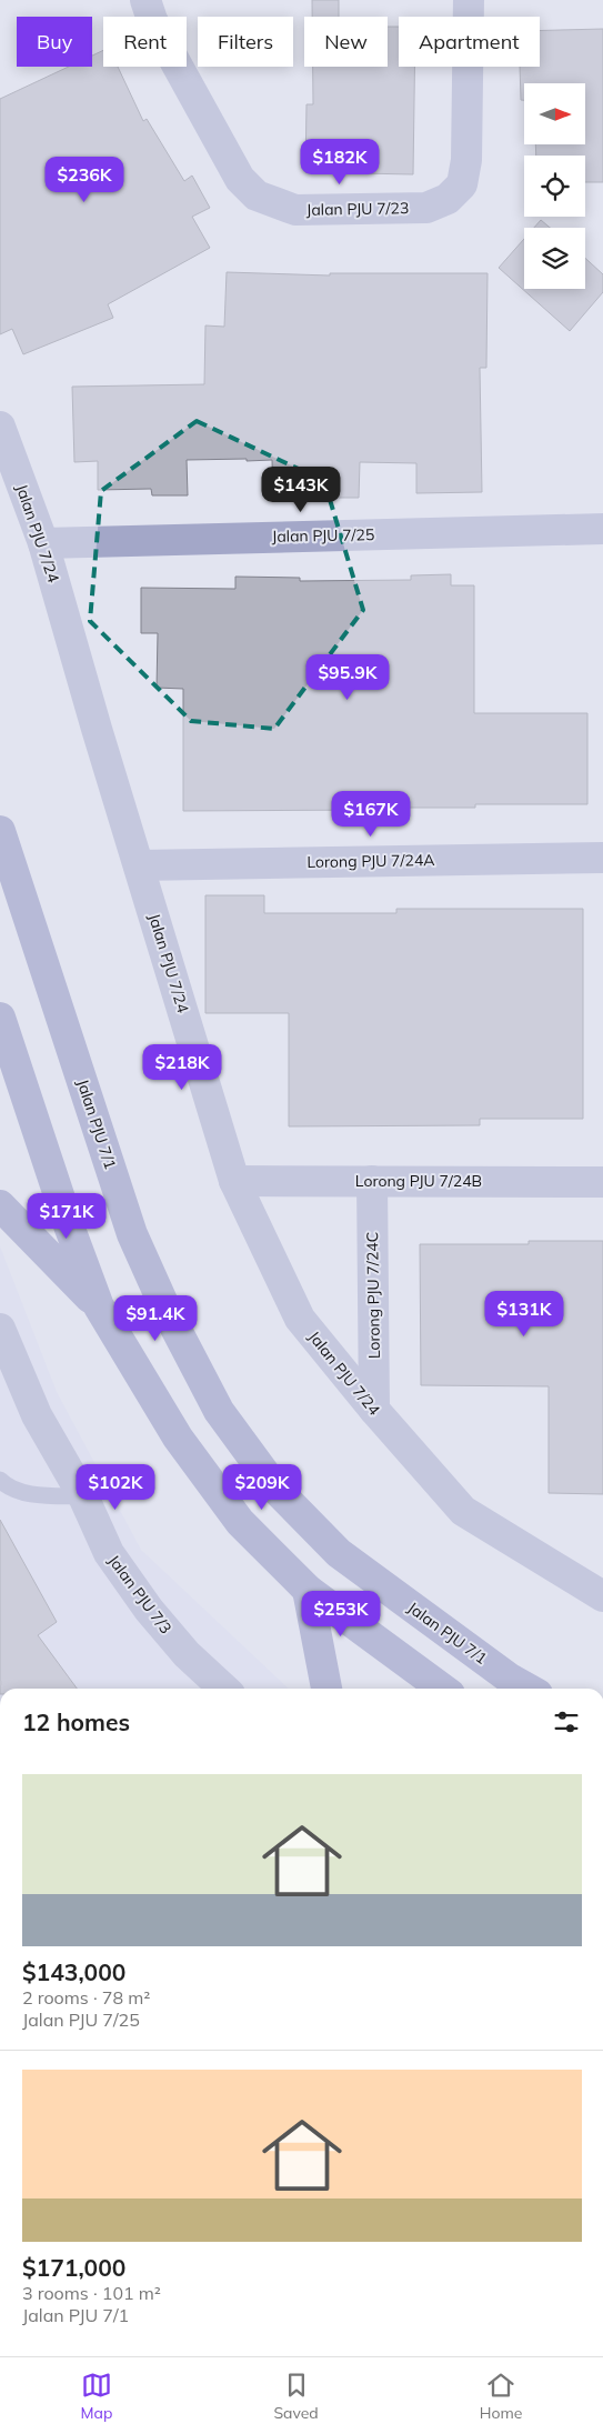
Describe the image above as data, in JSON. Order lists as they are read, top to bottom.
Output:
{
  "streets": {
    "street": [
      "Jalan PJU 7/23",
      "Jalan PJU 7/24",
      "Jalan PJU 7/25",
      "Lorong PJU 7/24A",
      "Jalan PJU 7/1",
      "Lorong PJU 7/24B",
      "Lorong PJU 7/24C",
      "Jalan PJU 7/3"
    ]
  },
  "crossings": [
    ["Jalan PJU 7/24", "Jalan PJU 7/25"],
    ["Jalan PJU 7/24", "Lorong PJU 7/24A"],
    ["Jalan PJU 7/24", "Lorong PJU 7/24B"],
    ["Jalan PJU 7/24", "Lorong PJU 7/24C"],
    ["Lorong PJU 7/24B", "Lorong PJU 7/24C"]
  ],
  "north": "right",
  "page": {
    "chip": [
      "Buy",
      "Rent",
      "Filters",
      "New",
      "Apartment"
    ],
    "price": [
      "$182K",
      "$236K",
      "$143K",
      "$95.9K",
      "$167K",
      "$218K",
      "$171K",
      "$131K",
      "$91.4K",
      "$102K",
      "$209K",
      "$253K"
    ],
    "heading": "12 homes",
    "list": [
      {
        "name": "$143,000",
        "note": "2 rooms · 78 m² · Jalan PJU 7/25"
      },
      {
        "name": "$171,000",
        "note": "3 rooms · 101 m² · Jalan PJU 7/1"
      }
    ],
    "tabs": ["Map", "Saved", "Home"]
  }
}
